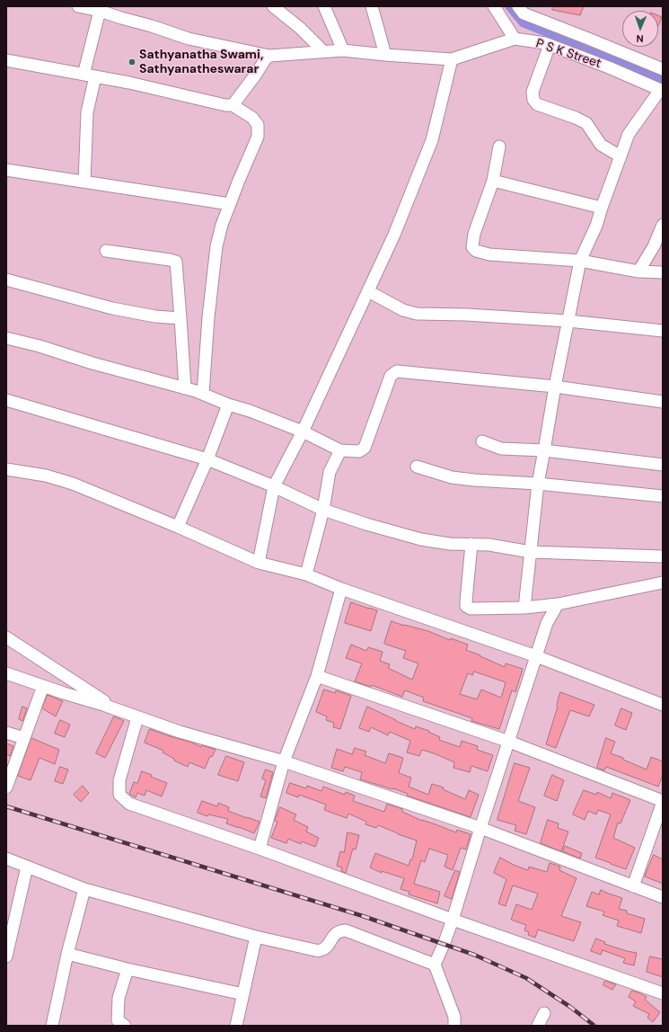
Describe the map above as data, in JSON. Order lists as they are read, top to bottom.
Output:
{
  "streets": {
    "street": ["P S K Street"]
  },
  "places": ["Sathyanatha Swami, Sathyanatheswarar"],
  "north": "bottom"
}
